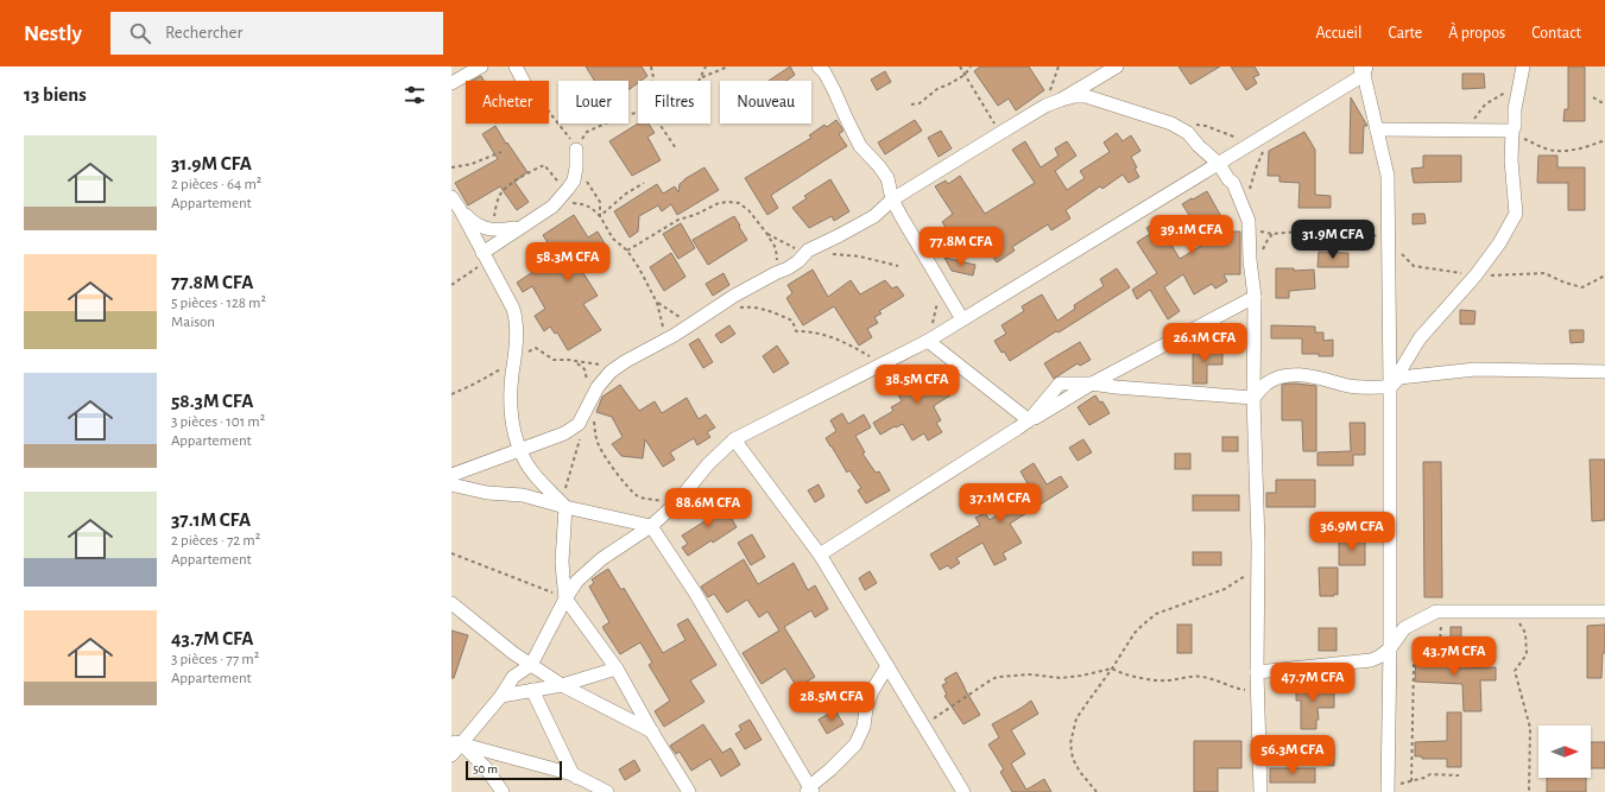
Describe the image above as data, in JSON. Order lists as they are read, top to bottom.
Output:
{
  "scale_bar": "50 m",
  "north": "right",
  "page": {
    "header": "Nestly",
    "search": "Rechercher",
    "nav": [
      "Accueil",
      "Carte",
      "À propos",
      "Contact"
    ],
    "heading": "13 biens",
    "chip": [
      "Acheter",
      "Louer",
      "Filtres",
      "Nouveau"
    ],
    "list": [
      {
        "name": "31.9M CFA",
        "note": "2 pièces · 64 m² · Appartement"
      },
      {
        "name": "77.8M CFA",
        "note": "5 pièces · 128 m² · Maison"
      },
      {
        "name": "58.3M CFA",
        "note": "3 pièces · 101 m² · Appartement"
      },
      {
        "name": "37.1M CFA",
        "note": "2 pièces · 72 m² · Appartement"
      },
      {
        "name": "43.7M CFA",
        "note": "3 pièces · 77 m² · Appartement"
      }
    ],
    "price": [
      "39.1M CFA",
      "31.9M CFA",
      "77.8M CFA",
      "58.3M CFA",
      "26.1M CFA",
      "38.5M CFA",
      "37.1M CFA",
      "88.6M CFA",
      "36.9M CFA",
      "43.7M CFA",
      "47.7M CFA",
      "28.5M CFA",
      "56.3M CFA"
    ],
    "scale": "50 m"
  }
}
